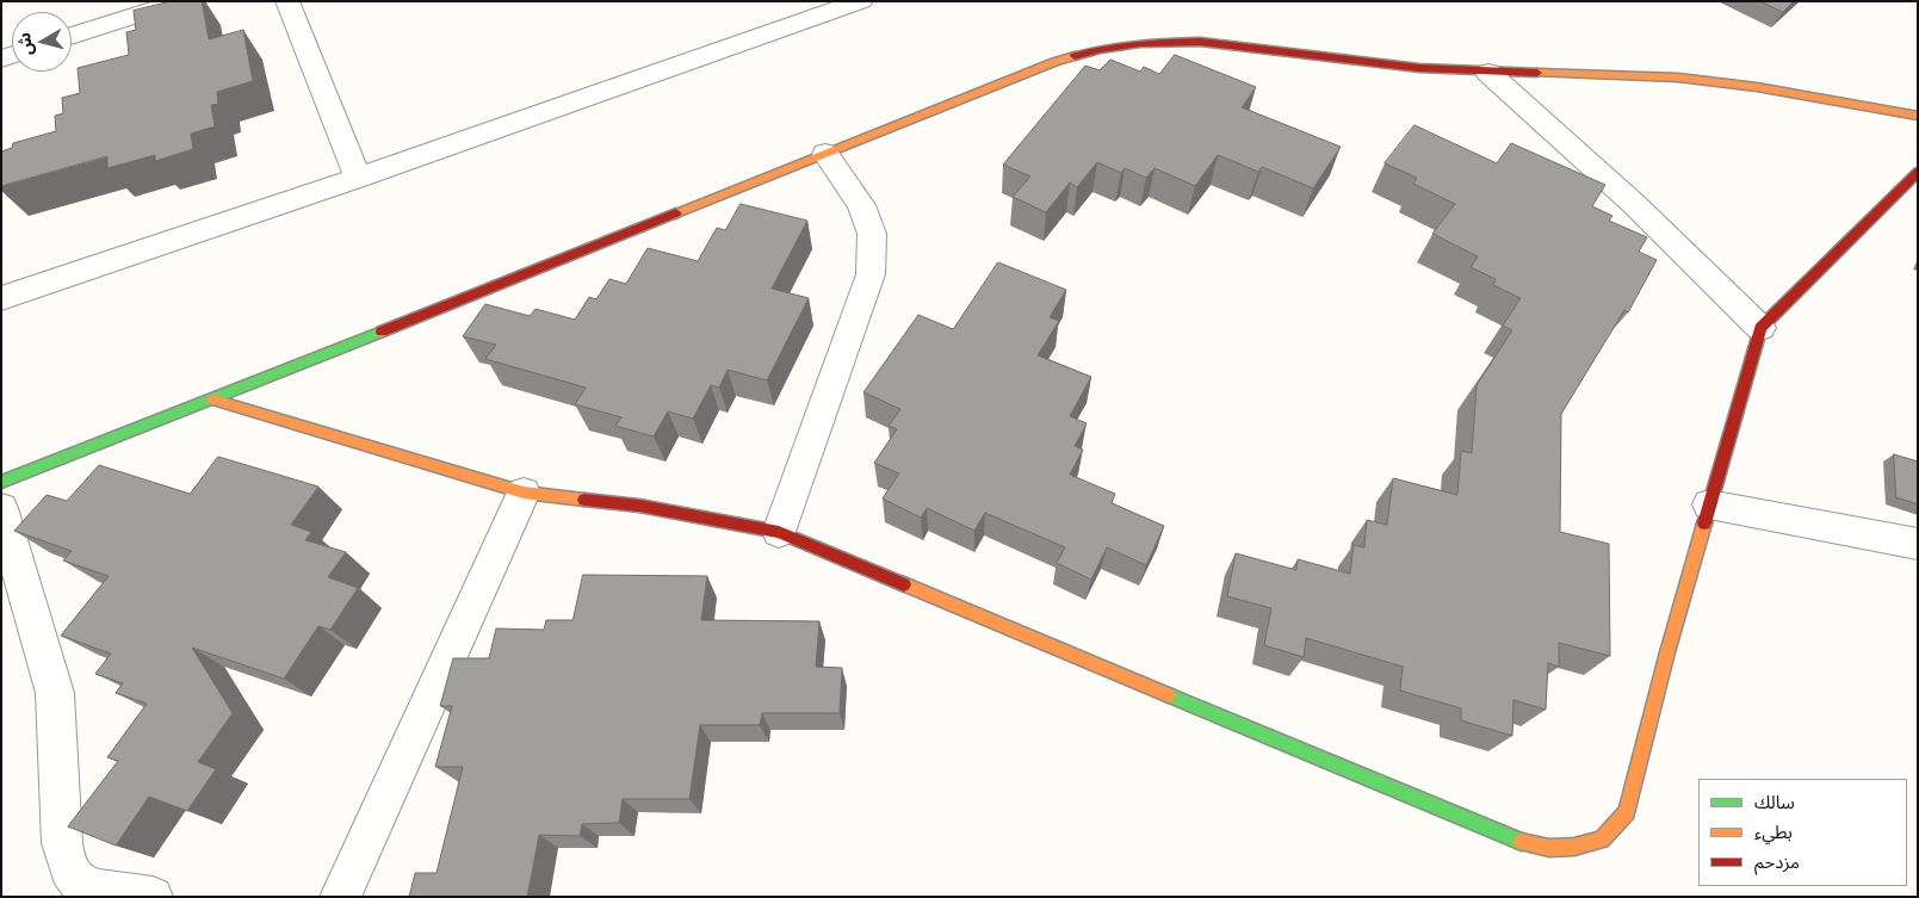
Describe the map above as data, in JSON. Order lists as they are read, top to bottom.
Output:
{
  "legend": ["سالك", "بطيء", "مزدحم"],
  "north": "left"
}
